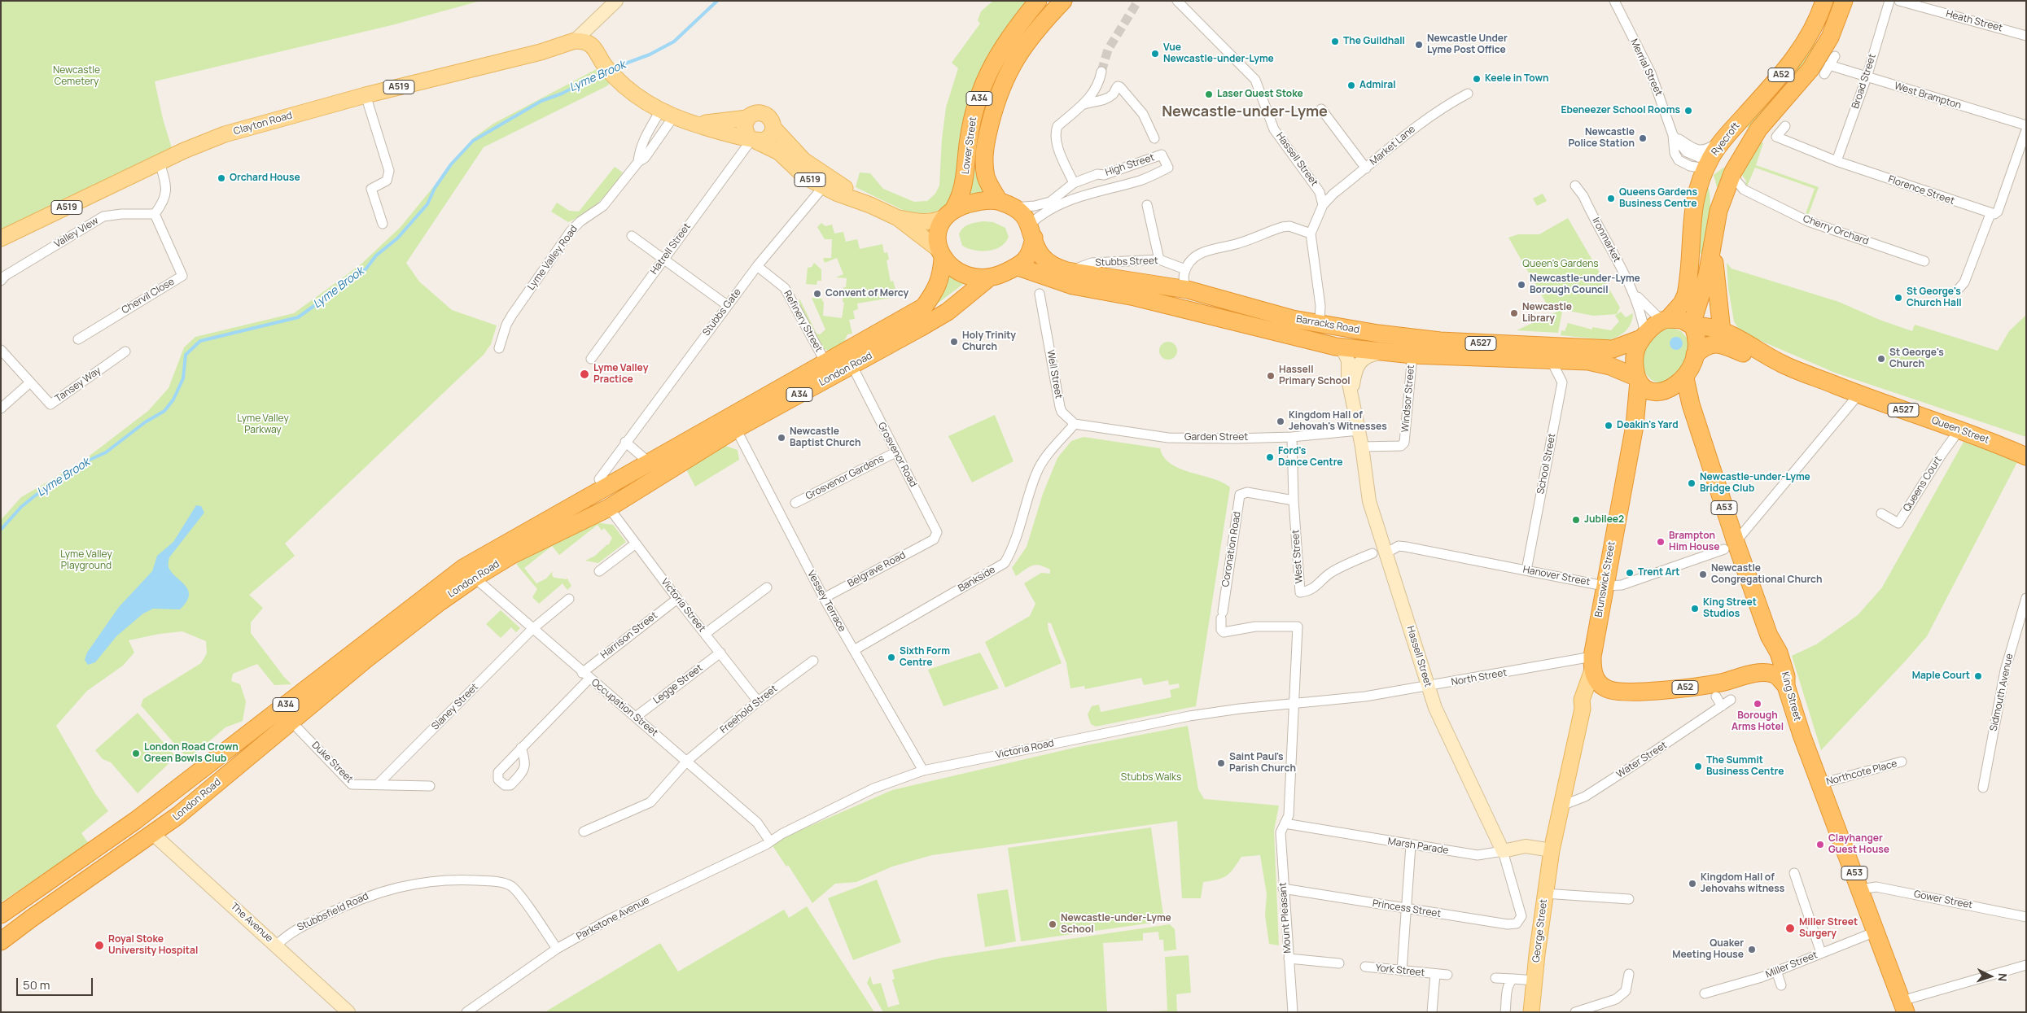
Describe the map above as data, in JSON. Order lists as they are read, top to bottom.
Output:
{
  "streets": {
    "highway": [
      "A52",
      "A34",
      "Ryecroft",
      "Lower Street",
      "Barracks Road",
      "A527",
      "London Road",
      "Queen Street",
      "A53",
      "Brunswick Street",
      "King Street"
    ],
    "main road": ["A519", "Clayton Road", "George Street"],
    "street": [
      "Heath Street",
      "Merrial Street",
      "Broad Street",
      "West Brampton",
      "Market Lane",
      "Hassell Street",
      "High Street",
      "Florence Street",
      "Cherry Orchard",
      "Valley View",
      "Ironmarket",
      "Hatrell Street",
      "Lyme Valley Road",
      "Stubbs Street",
      "Chervil Close",
      "Stubbs Gate",
      "Refinery Street",
      "Well Street",
      "Tansey Way",
      "Windsor Street",
      "Garden Street",
      "Grosvenor Road",
      "School Street",
      "Grosvenor Gardens",
      "Queens Court",
      "Coronation Road",
      "West Street",
      "Belgrave Road",
      "Hanover Street",
      "Bankside",
      "Vessey Terrace",
      "Victoria Street",
      "Harrison Street",
      "North Street",
      "Legge Street",
      "Sidmouth Avenue",
      "Slaney Street",
      "Occupation Street",
      "Freehold Street",
      "Victoria Road",
      "Water Street",
      "Duke Street",
      "Northcote Place",
      "Marsh Parade",
      "Gower Street",
      "Princess Street",
      "Stubbsfield Road",
      "Mount Pleasant",
      "Parkstone Avenue",
      "The Avenue",
      "Miller Street",
      "York Street"
    ]
  },
  "crossings": [
    ["Merrial Street", "Ryecroft"],
    ["A52", "Ryecroft"],
    ["A52", "Queen Street"],
    ["A52", "A53"],
    ["A52", "Brunswick Street"],
    ["A52", "North Street"],
    ["Broad Street", "West Brampton"],
    ["Broad Street", "Florence Street"],
    ["A519", "A34"],
    ["A519", "Clayton Road"],
    ["A519", "Lower Street"],
    ["A519", "High Street"],
    ["A519", "Hatrell Street"],
    ["A519", "Lyme Valley Road"],
    ["A519", "Stubbs Gate"],
    ["A519", "Barracks Road"],
    ["A519", "London Road"],
    ["A34", "Lower Street"],
    ["A34", "High Street"],
    ["A34", "Barracks Road"],
    ["A34", "London Road"],
    ["Ryecroft", "Cherry Orchard"],
    ["Ryecroft", "Ironmarket"],
    ["Ryecroft", "Barracks Road"],
    ["Ryecroft", "Queen Street"],
    ["Ryecroft", "Brunswick Street"],
    ["Ryecroft", "King Street"],
    ["Lower Street", "High Street"],
    ["Lower Street", "Barracks Road"],
    ["Lower Street", "London Road"],
    ["Market Lane", "Hassell Street"],
    ["Hassell Street", "Barracks Road"],
    ["Hassell Street", "Windsor Street"],
    ["Hassell Street", "Garden Street"],
    ["Hassell Street", "Hanover Street"],
    ["Hassell Street", "North Street"],
    ["Hassell Street", "Marsh Parade"],
    ["Hassell Street", "Princess Street"],
    ["High Street", "Barracks Road"],
    ["High Street", "London Road"],
    ["Valley View", "Chervil Close"],
    ["Ironmarket", "Barracks Road"],
    ["Ironmarket", "Queen Street"],
    ["Ironmarket", "Brunswick Street"],
    ["Ironmarket", "King Street"],
    ["Stubbs Street", "Barracks Road"],
    ["Stubbs Gate", "Refinery Street"],
    ["Stubbs Gate", "London Road"],
    ["Refinery Street", "London Road"],
    ["Barracks Road", "London Road"],
    ["Barracks Road", "Windsor Street"],
    ["Barracks Road", "Queen Street"],
    ["Barracks Road", "School Street"],
    ["Barracks Road", "Brunswick Street"],
    ["Barracks Road", "King Street"],
    ["London Road", "Grosvenor Road"],
    ["London Road", "Vessey Terrace"],
    ["London Road", "Victoria Street"],
    ["London Road", "Occupation Street"],
    ["London Road", "Duke Street"],
    ["London Road", "The Avenue"],
    ["Well Street", "Garden Street"],
    ["Well Street", "Bankside"],
    ["Queen Street", "Queens Court"],
    ["Queen Street", "Brunswick Street"],
    ["Queen Street", "King Street"],
    ["Garden Street", "West Street"],
    ["Garden Street", "Bankside"],
    ["Grosvenor Road", "Grosvenor Gardens"],
    ["Grosvenor Road", "Belgrave Road"],
    ["School Street", "Hanover Street"],
    ["A53", "King Street"],
    ["Coronation Road", "West Street"],
    ["Coronation Road", "North Street"],
    ["Coronation Road", "Victoria Road"],
    ["Belgrave Road", "Vessey Terrace"],
    ["Hanover Street", "Brunswick Street"],
    ["Hanover Street", "King Street"],
    ["Bankside", "Vessey Terrace"],
    ["Brunswick Street", "North Street"],
    ["Brunswick Street", "King Street"],
    ["Vessey Terrace", "Victoria Road"],
    ["Victoria Street", "Harrison Street"],
    ["Victoria Street", "Legge Street"],
    ["Victoria Street", "Freehold Street"],
    ["Harrison Street", "Occupation Street"],
    ["North Street", "Victoria Road"],
    ["Legge Street", "Occupation Street"],
    ["King Street", "Northcote Place"],
    ["King Street", "Gower Street"],
    ["King Street", "Miller Street"],
    ["Slaney Street", "Occupation Street"],
    ["Slaney Street", "Duke Street"],
    ["Occupation Street", "Freehold Street"],
    ["Occupation Street", "Victoria Road"],
    ["Occupation Street", "Parkstone Avenue"],
    ["Victoria Road", "Parkstone Avenue"],
    ["Marsh Parade", "Mount Pleasant"],
    ["Marsh Parade", "George Street"],
    ["Princess Street", "Mount Pleasant"],
    ["Stubbsfield Road", "Parkstone Avenue"],
    ["Stubbsfield Road", "The Avenue"]
  ],
  "districts": ["Newcastle-under-Lyme"],
  "water": ["Lyme Brook"],
  "parks": [
    "Newcastle Cemetery",
    "Queen's Gardens",
    "Lyme Valley Parkway",
    "Lyme Valley Playground",
    "Stubbs Walks"
  ],
  "places": [
    "The Guildhall",
    "Newcastle Under Lyme Post Office",
    "Vue Newcastle-under-Lyme",
    "Keele in Town",
    "Admiral",
    "Laser Quest Stoke",
    "Ebeneezer School Rooms",
    "Newcastle Police Station",
    "Orchard House",
    "Queens Gardens Business Centre",
    "Newcastle-under-Lyme Borough Council",
    "Convent of Mercy",
    "St George's Church Hall",
    "Newcastle Library",
    "Holy Trinity Church",
    "St George's Church",
    "Lyme Valley Practice",
    "Hassell Primary School",
    "Kingdom Hall of Jehovah's Witnesses",
    "Deakin's Yard",
    "Newcastle Baptist Church",
    "Ford's Dance Centre",
    "Newcastle-under-Lyme Bridge Club",
    "Jubilee2",
    "Brampton Him House",
    "Trent Art",
    "Newcastle Congregational Church",
    "King Street Studios",
    "Sixth Form Centre",
    "Maple Court",
    "Borough Arms Hotel",
    "London Road Crown Green Bowls Club",
    "Saint Paul's Parish Church",
    "The Summit Business Centre",
    "Clayhanger Guest House",
    "Kingdom Hall of Jehovahs witness",
    "Newcastle-under-Lyme School",
    "Miller Street Surgery",
    "Royal Stoke University Hospital",
    "Quaker Meeting House"
  ],
  "scale_bar": "50 m",
  "north": "right"
}
